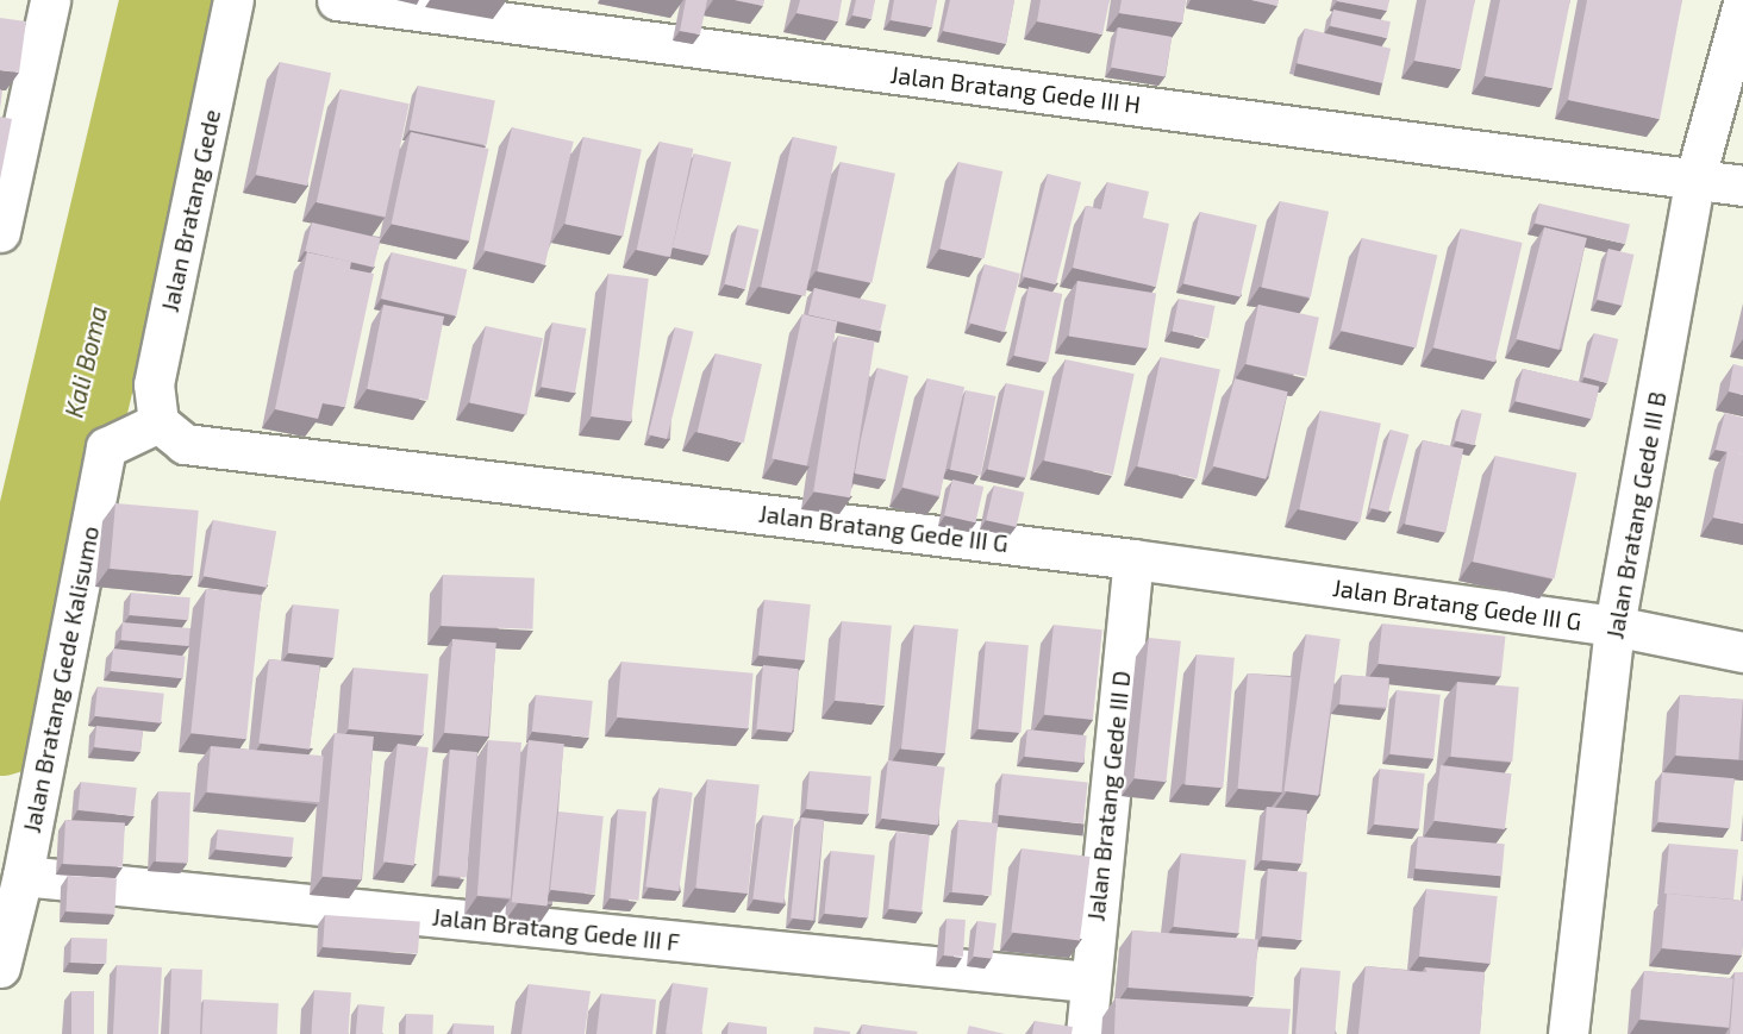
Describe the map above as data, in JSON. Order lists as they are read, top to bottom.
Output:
{
  "streets": {
    "street": [
      "Jalan Bratang Gede III H",
      "Jalan Bratang Gede",
      "Jalan Bratang Gede III B",
      "Jalan Bratang Gede III G",
      "Jalan Bratang Gede Kalisumo",
      "Jalan Bratang Gede III D",
      "Jalan Bratang Gede III F"
    ]
  },
  "crossings": [
    ["Jalan Bratang Gede III H", "Jalan Bratang Gede III B"],
    ["Jalan Bratang Gede", "Jalan Bratang Gede III G"],
    ["Jalan Bratang Gede", "Jalan Bratang Gede Kalisumo"],
    ["Jalan Bratang Gede III B", "Jalan Bratang Gede III G"],
    ["Jalan Bratang Gede III G", "Jalan Bratang Gede Kalisumo"],
    ["Jalan Bratang Gede III G", "Jalan Bratang Gede III D"],
    ["Jalan Bratang Gede Kalisumo", "Jalan Bratang Gede III F"],
    ["Jalan Bratang Gede III D", "Jalan Bratang Gede III F"]
  ],
  "water": ["Kali Boma"]
}
